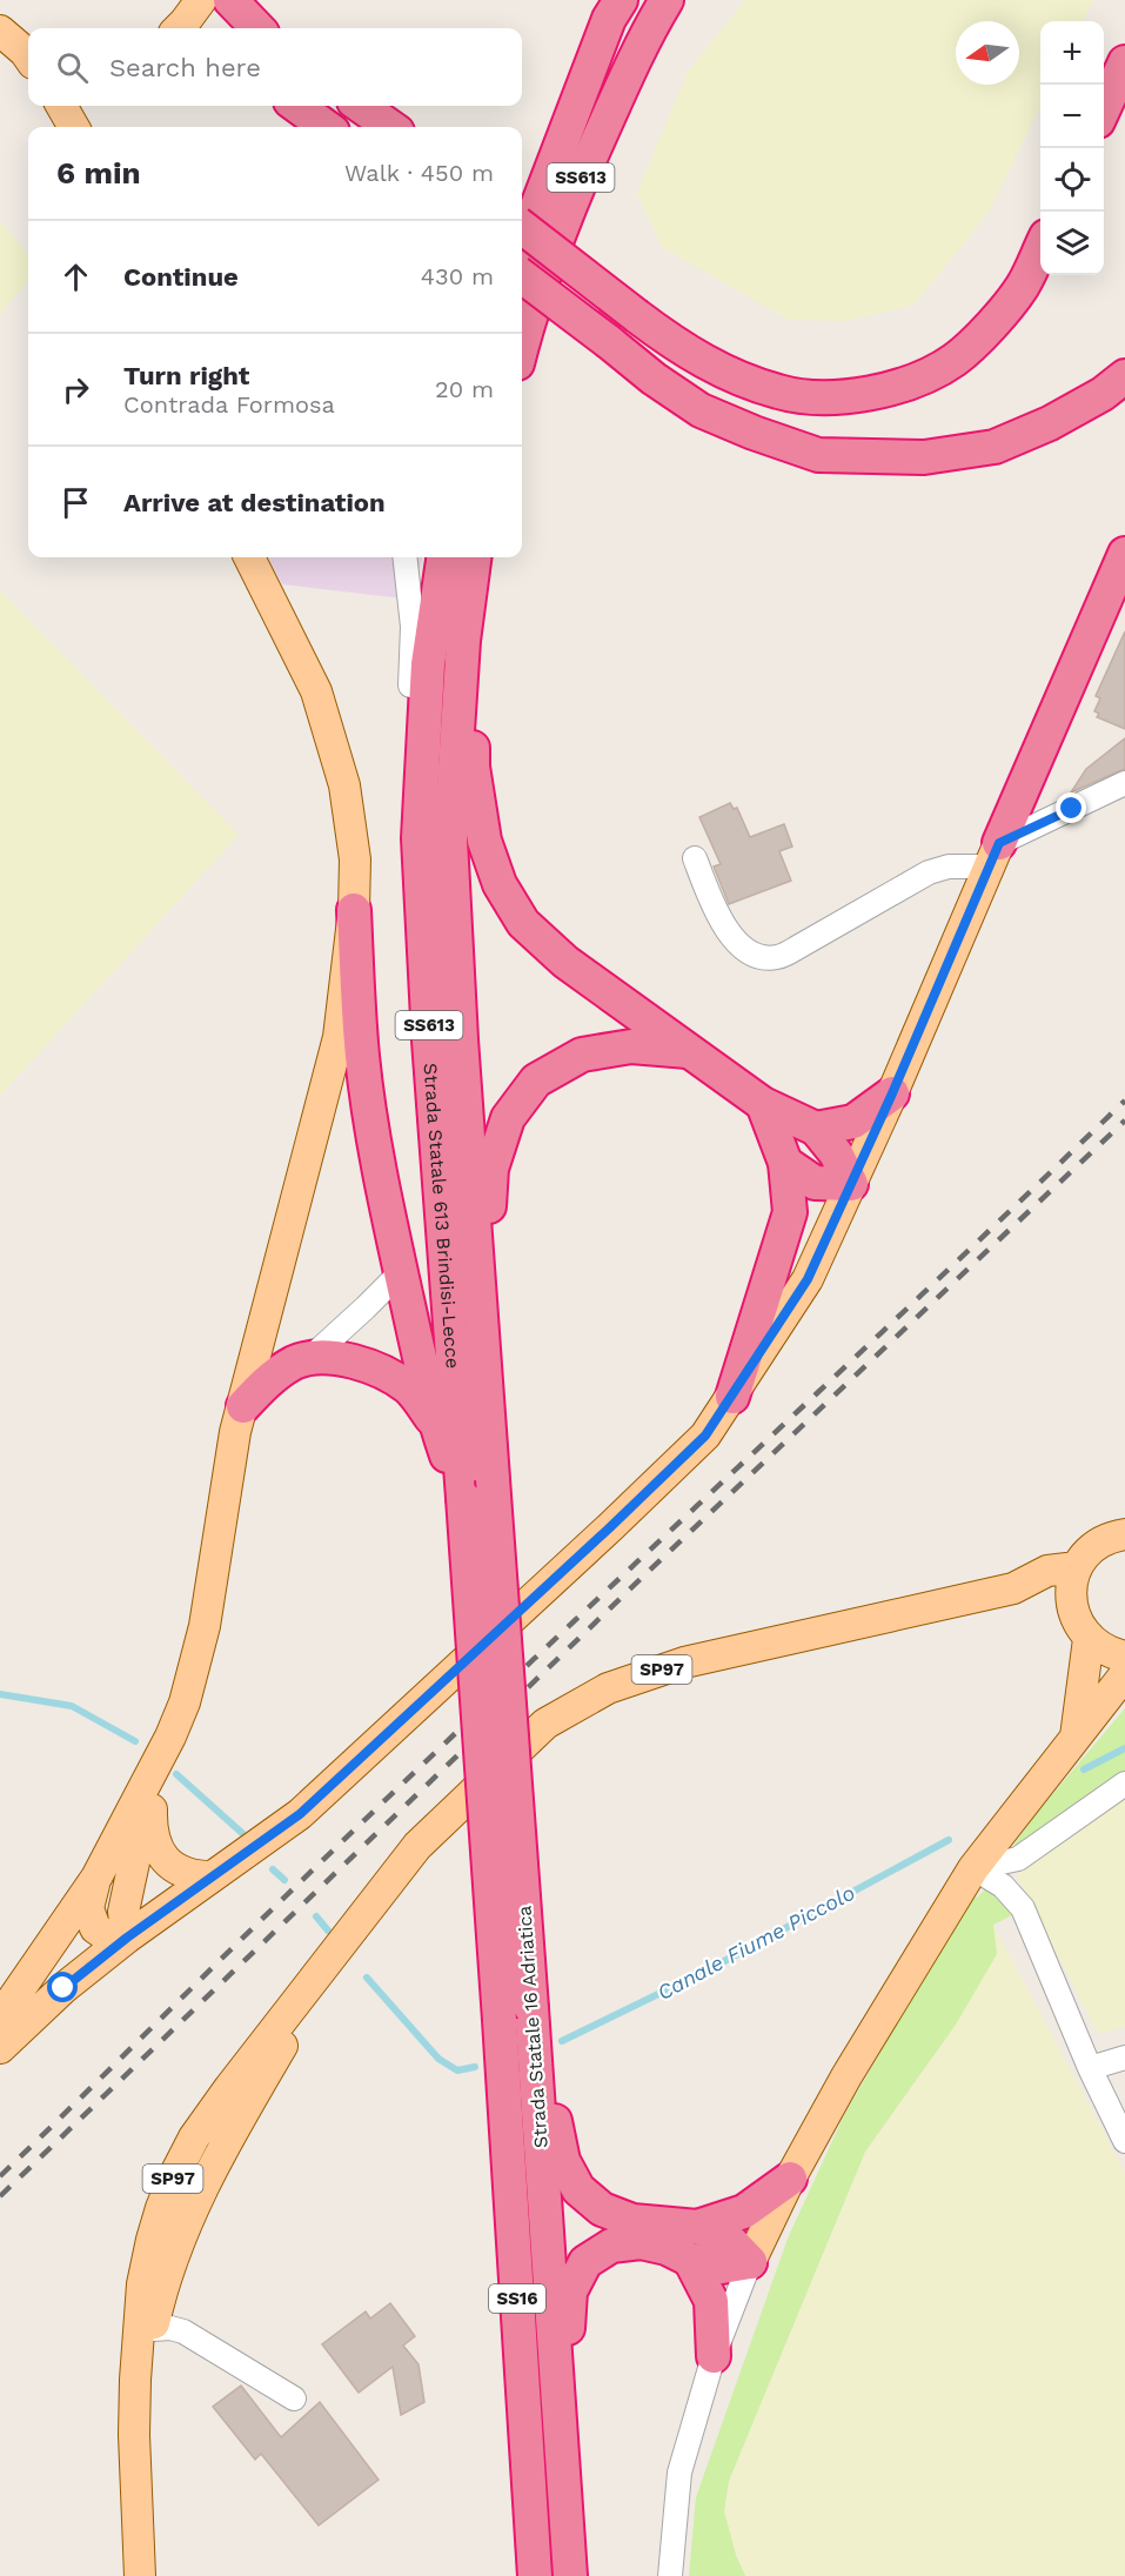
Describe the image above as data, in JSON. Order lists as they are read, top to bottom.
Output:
{
  "streets": {
    "highway": [
      "SS613",
      "Strada Statale 613 Brindisi-Lecce",
      "Strada Statale 16 Adriatica",
      "SS16"
    ],
    "main road": ["SP97"]
  },
  "crossings": [
    ["Strada Statale 613 Brindisi-Lecce", "Strada Statale 16 Adriatica"],
    ["Strada Statale 16 Adriatica", "SS16"]
  ],
  "water": ["Canale Fiume Piccolo"],
  "north": "left",
  "page": {
    "map_buttons": ["+", "−"],
    "search": "Search here",
    "heading": ["6 min", "Walk · 450 m"],
    "list": [
      ["Continue", "430 m"],
      ["Turn right", "Contrada Formosa", "20 m"],
      "Arrive at destination"
    ]
  }
}
